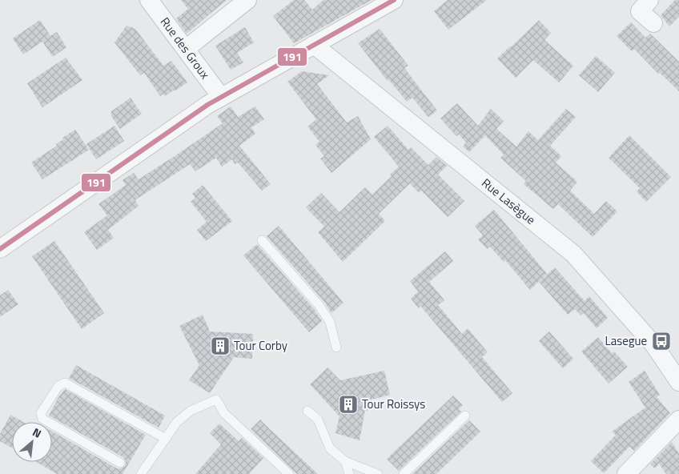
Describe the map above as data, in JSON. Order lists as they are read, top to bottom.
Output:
{
  "streets": {
    "street": ["Rue des Groux", "Rue Lasègue"]
  },
  "places": {
    "bus stop": ["Lasegue"],
    "building": ["Tour Corby", "Tour Roissys"]
  },
  "lines": ["transit line 191"],
  "north": "top right"
}
